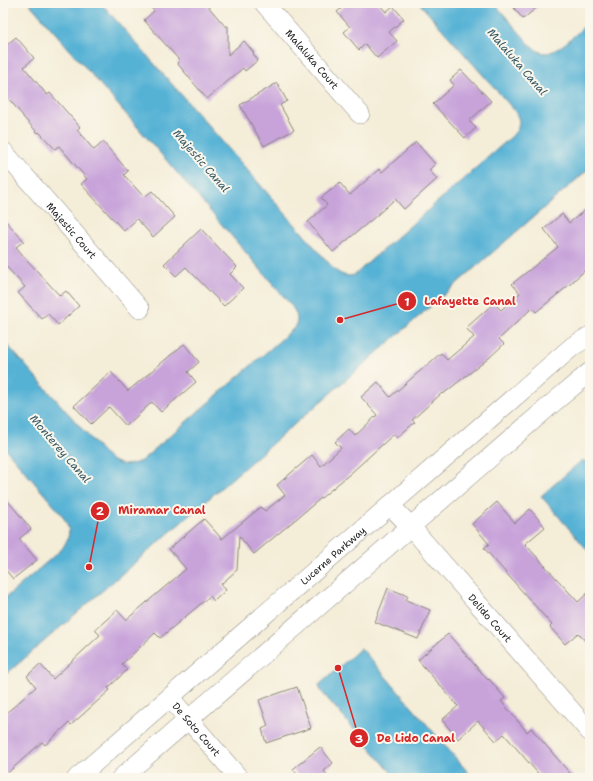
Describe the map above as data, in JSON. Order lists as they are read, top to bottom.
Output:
{
  "streets": {
    "street": [
      "Malaluka Court",
      "Majestic Court",
      "Lucerne Parkway",
      "Delido Court",
      "De Soto Court"
    ]
  },
  "crossings": [
    ["Lucerne Parkway", "Delido Court"],
    ["Lucerne Parkway", "De Soto Court"]
  ],
  "water": ["Malaluka Canal", "Majestic Canal", "Monterey Canal"],
  "places": ["Lafayette Canal", "Miramar Canal", "De Lido Canal"]
}
